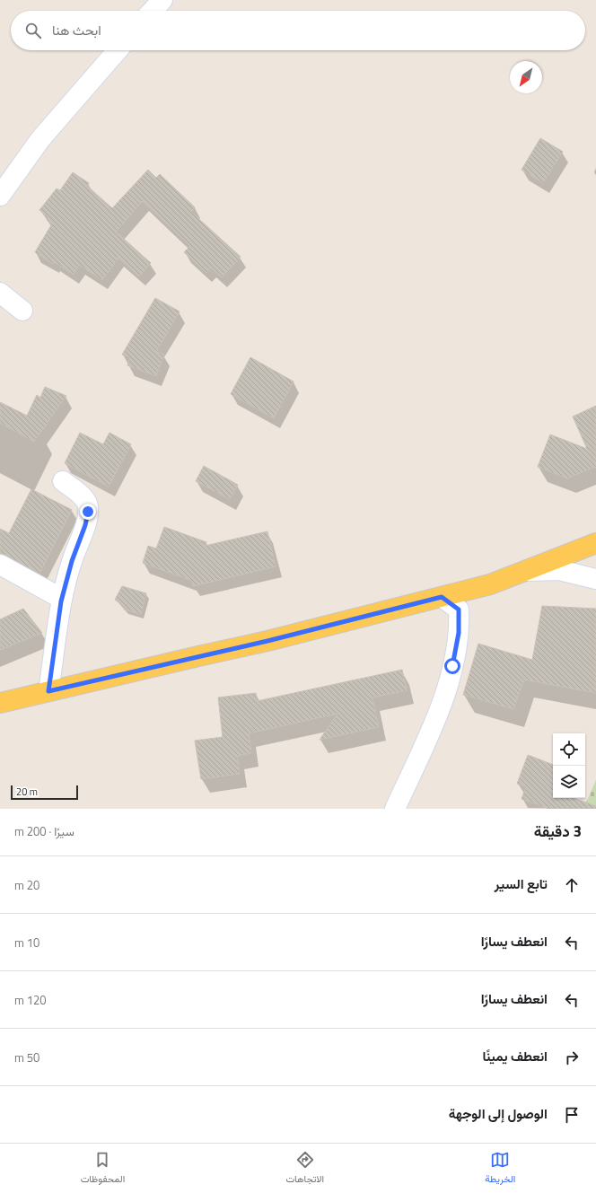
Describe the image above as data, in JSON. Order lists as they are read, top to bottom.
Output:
{
  "scale_bar": "20 m",
  "north": "bottom left",
  "page": {
    "search": "ابحث هنا",
    "scale": "20 m",
    "heading": ["3 دقيقة", "سيرًا · 200 m"],
    "list": [
      ["تابع السير", "20 m"],
      ["انعطف يسارًا", "10 m"],
      ["انعطف يسارًا", "120 m"],
      ["انعطف يمينًا", "50 m"],
      "الوصول إلى الوجهة"
    ],
    "nav": ["الخريطة", "الاتجاهات", "المحفوظات"]
  }
}
